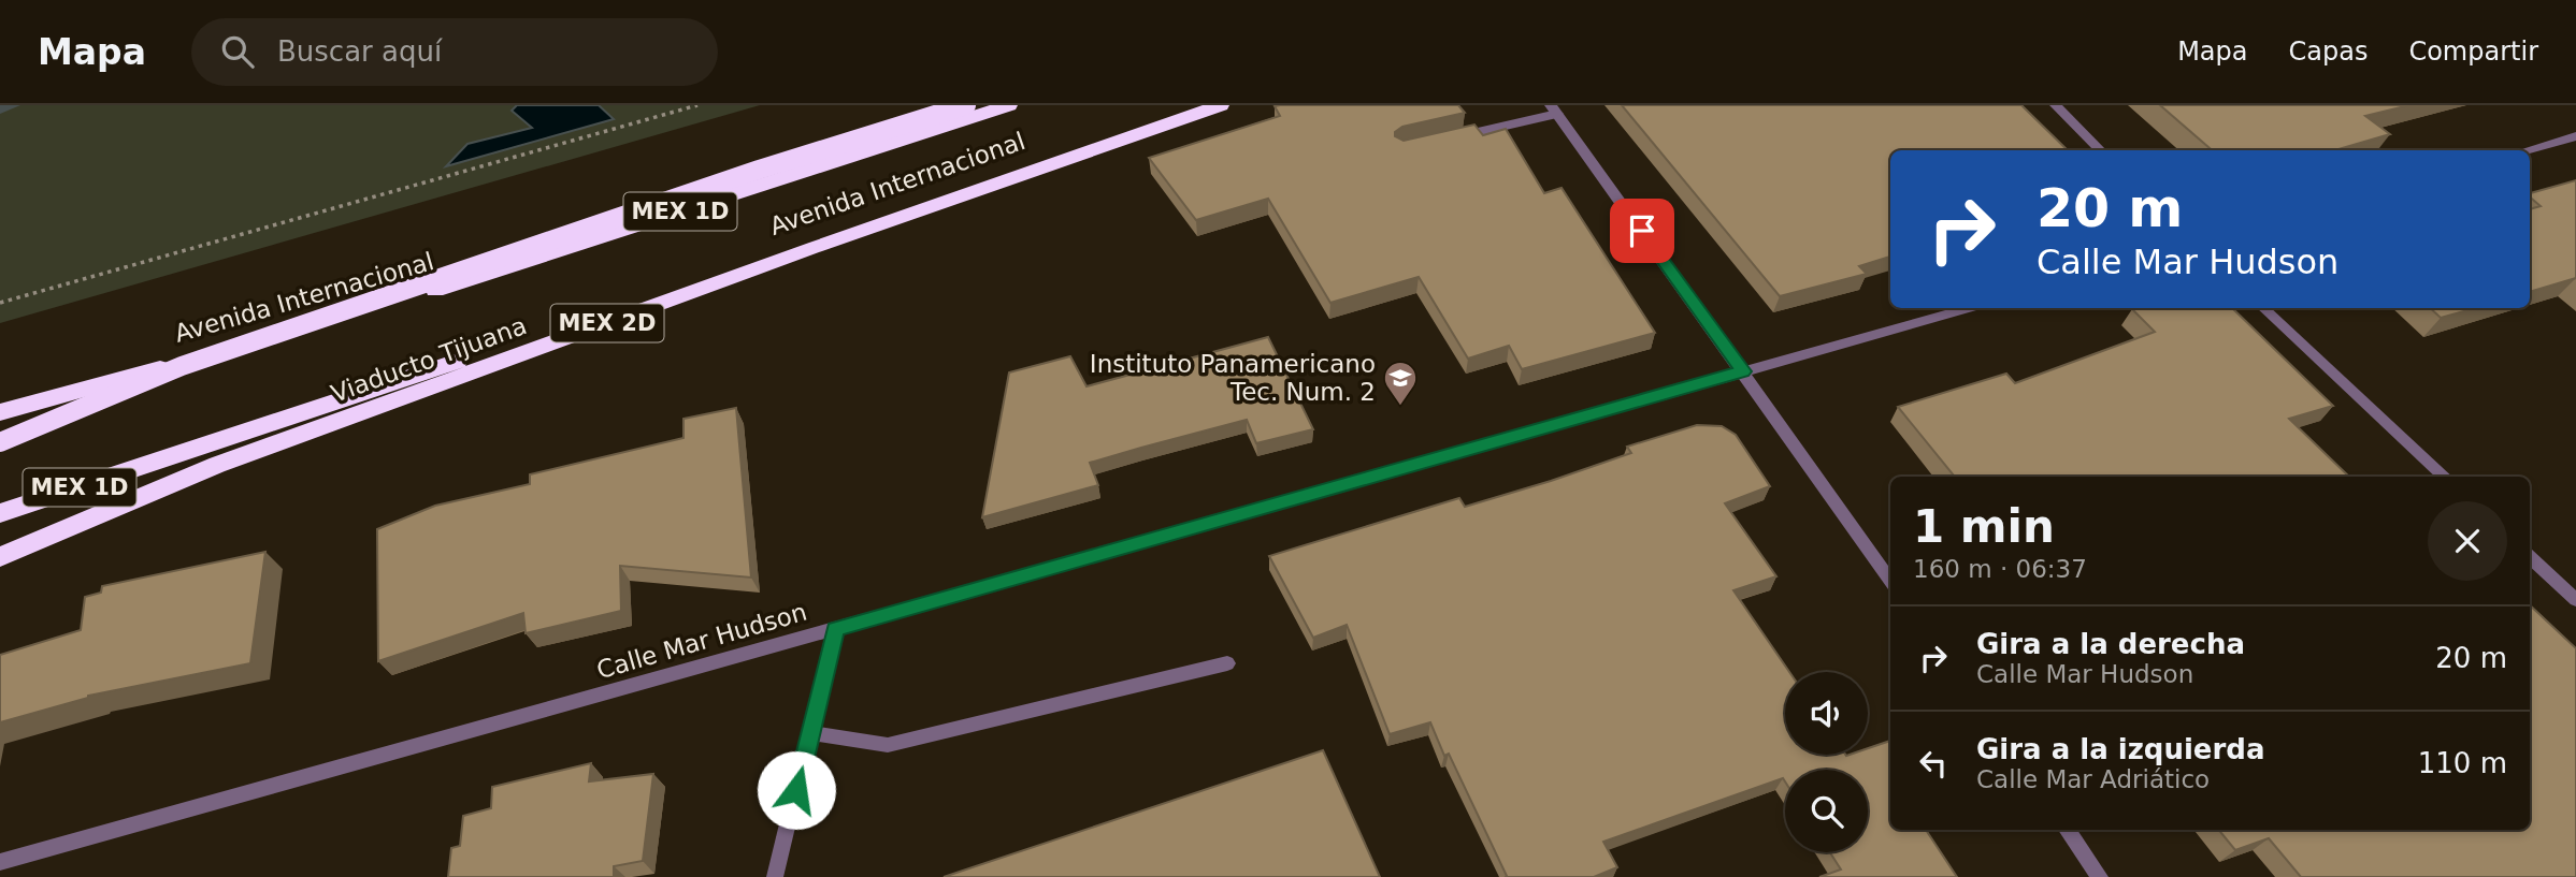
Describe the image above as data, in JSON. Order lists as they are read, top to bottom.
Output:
{
  "streets": {
    "highway": [
      "Avenida Internacional",
      "MEX 1D",
      "MEX 2D",
      "Viaducto Tijuana"
    ],
    "street": ["Calle Mar Hudson"]
  },
  "places": {
    "school or university": ["Instituto Panamericano Tec. Num. 2"]
  },
  "page": {
    "header": "Mapa",
    "search": "Buscar aquí",
    "nav": ["Mapa", "Capas", "Compartir"],
    "turn": ["20 m", "Calle Mar Hudson"],
    "heading": ["1 min", "160 m · 06:37"],
    "list": [
      {
        "name": "Gira a la derecha",
        "note": "Calle Mar Hudson",
        "value": "20 m"
      },
      {
        "name": "Gira a la izquierda",
        "note": "Calle Mar Adriático",
        "value": "110 m"
      }
    ]
  }
}
